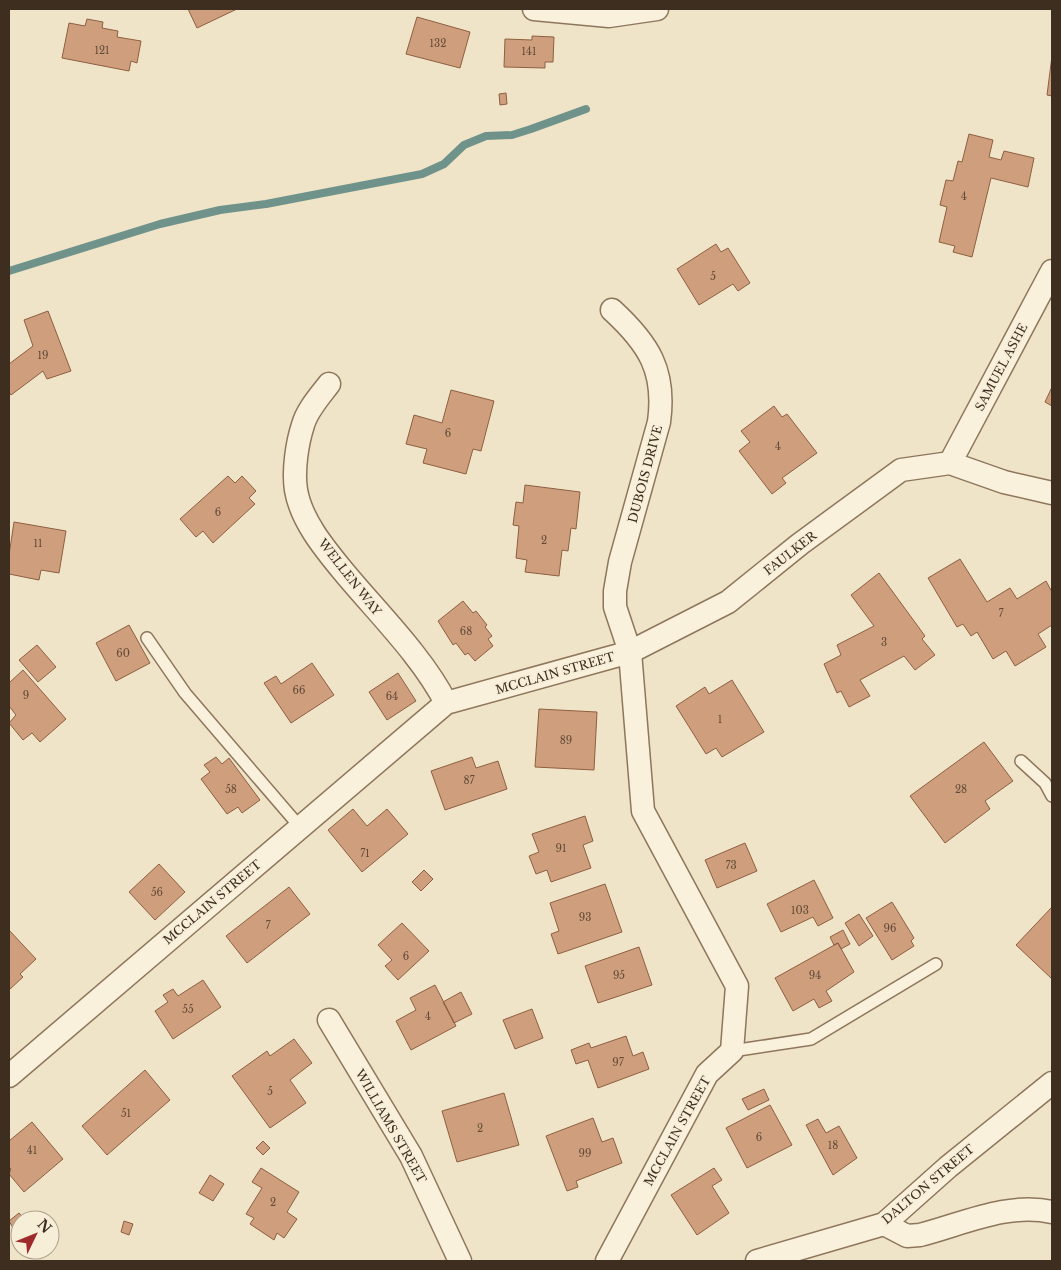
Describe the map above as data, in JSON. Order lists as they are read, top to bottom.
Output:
{
  "streets": {
    "street": [
      "SAMUEL ASHE",
      "DUBOIS DRIVE",
      "FAULKER",
      "WELLEN WAY",
      "MCCLAIN STREET",
      "WILLIAMS STREET",
      "DALTON STREET"
    ]
  },
  "crossings": [
    ["SAMUEL ASHE", "FAULKER"],
    ["DUBOIS DRIVE", "FAULKER"],
    ["DUBOIS DRIVE", "MCCLAIN STREET"],
    ["FAULKER", "MCCLAIN STREET"],
    ["WELLEN WAY", "MCCLAIN STREET"]
  ],
  "house_numbers": [
    "132",
    "121",
    "141",
    "4",
    "5",
    "19",
    "6",
    "4",
    "6",
    "2",
    "11",
    "7",
    "68",
    "3",
    "60",
    "66",
    "9",
    "64",
    "1",
    "89",
    "87",
    "58",
    "28",
    "91",
    "71",
    "73",
    "56",
    "103",
    "93",
    "7",
    "96",
    "6",
    "95",
    "94",
    "55",
    "4",
    "97",
    "5",
    "51",
    "2",
    "6",
    "18",
    "41",
    "99",
    "2"
  ],
  "north": "top right"
}
